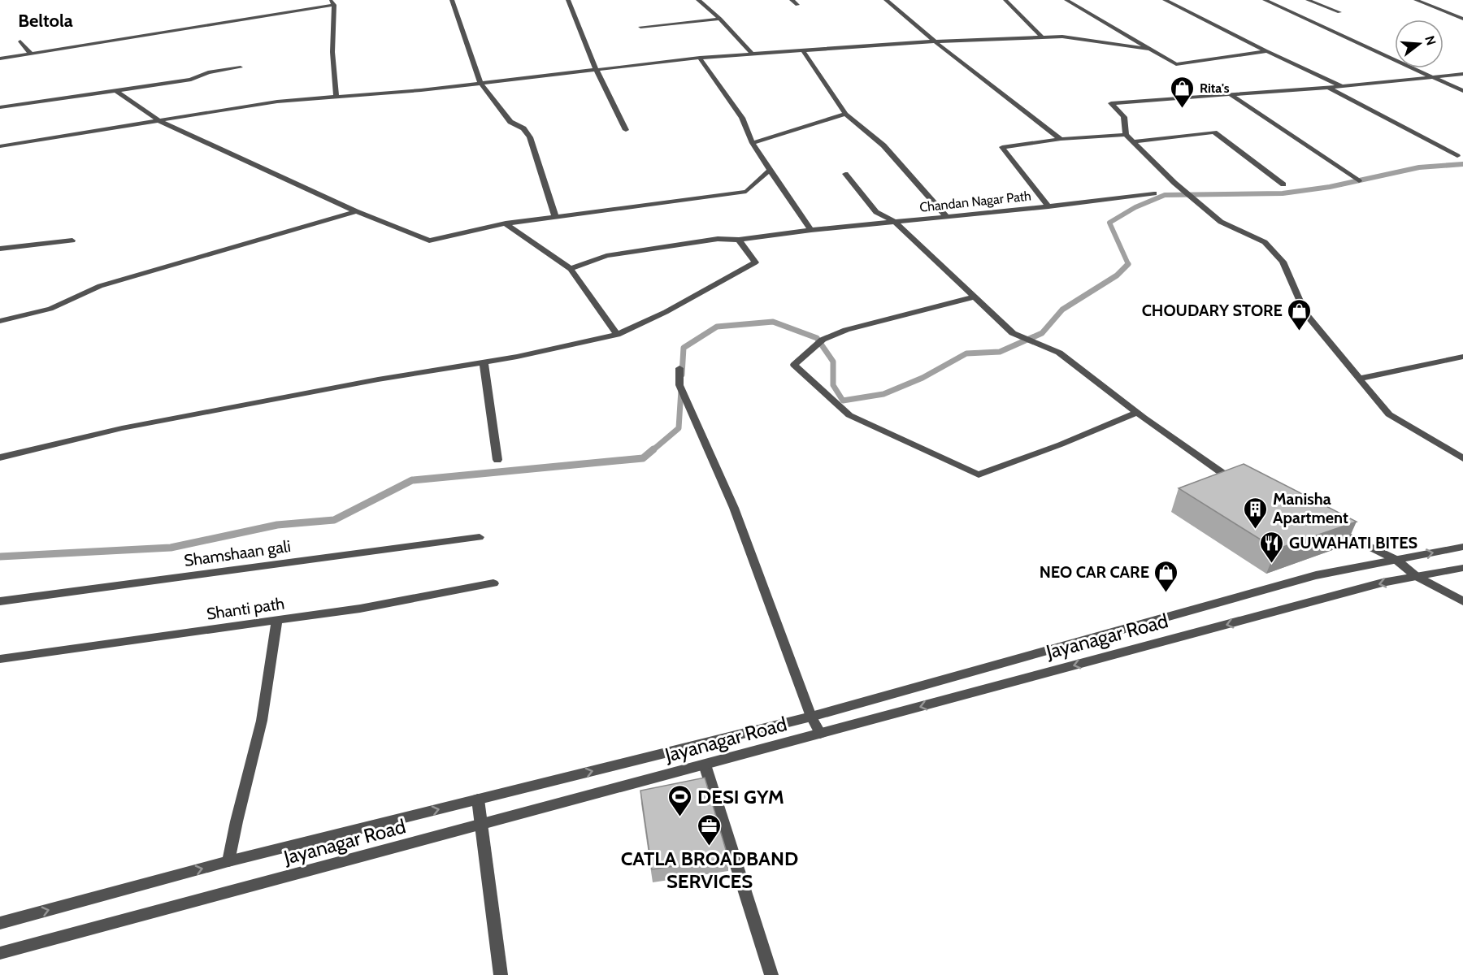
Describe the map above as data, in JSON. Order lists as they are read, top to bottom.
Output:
{
  "streets": {
    "street": [
      "Chandan Nagar Path",
      "Shamshaan gali",
      "Shanti path",
      "Jayanagar Road"
    ]
  },
  "districts": ["Beltola"],
  "places": {
    "shop": ["Rita's", "CHOUDARY STORE", "NEO CAR CARE"],
    "building": ["Manisha Apartment"],
    "restaurant": ["GUWAHATI BITES"],
    "sports": ["DESI GYM"],
    "office": ["CATLA BROADBAND SERVICES"]
  },
  "north": "right"
}
